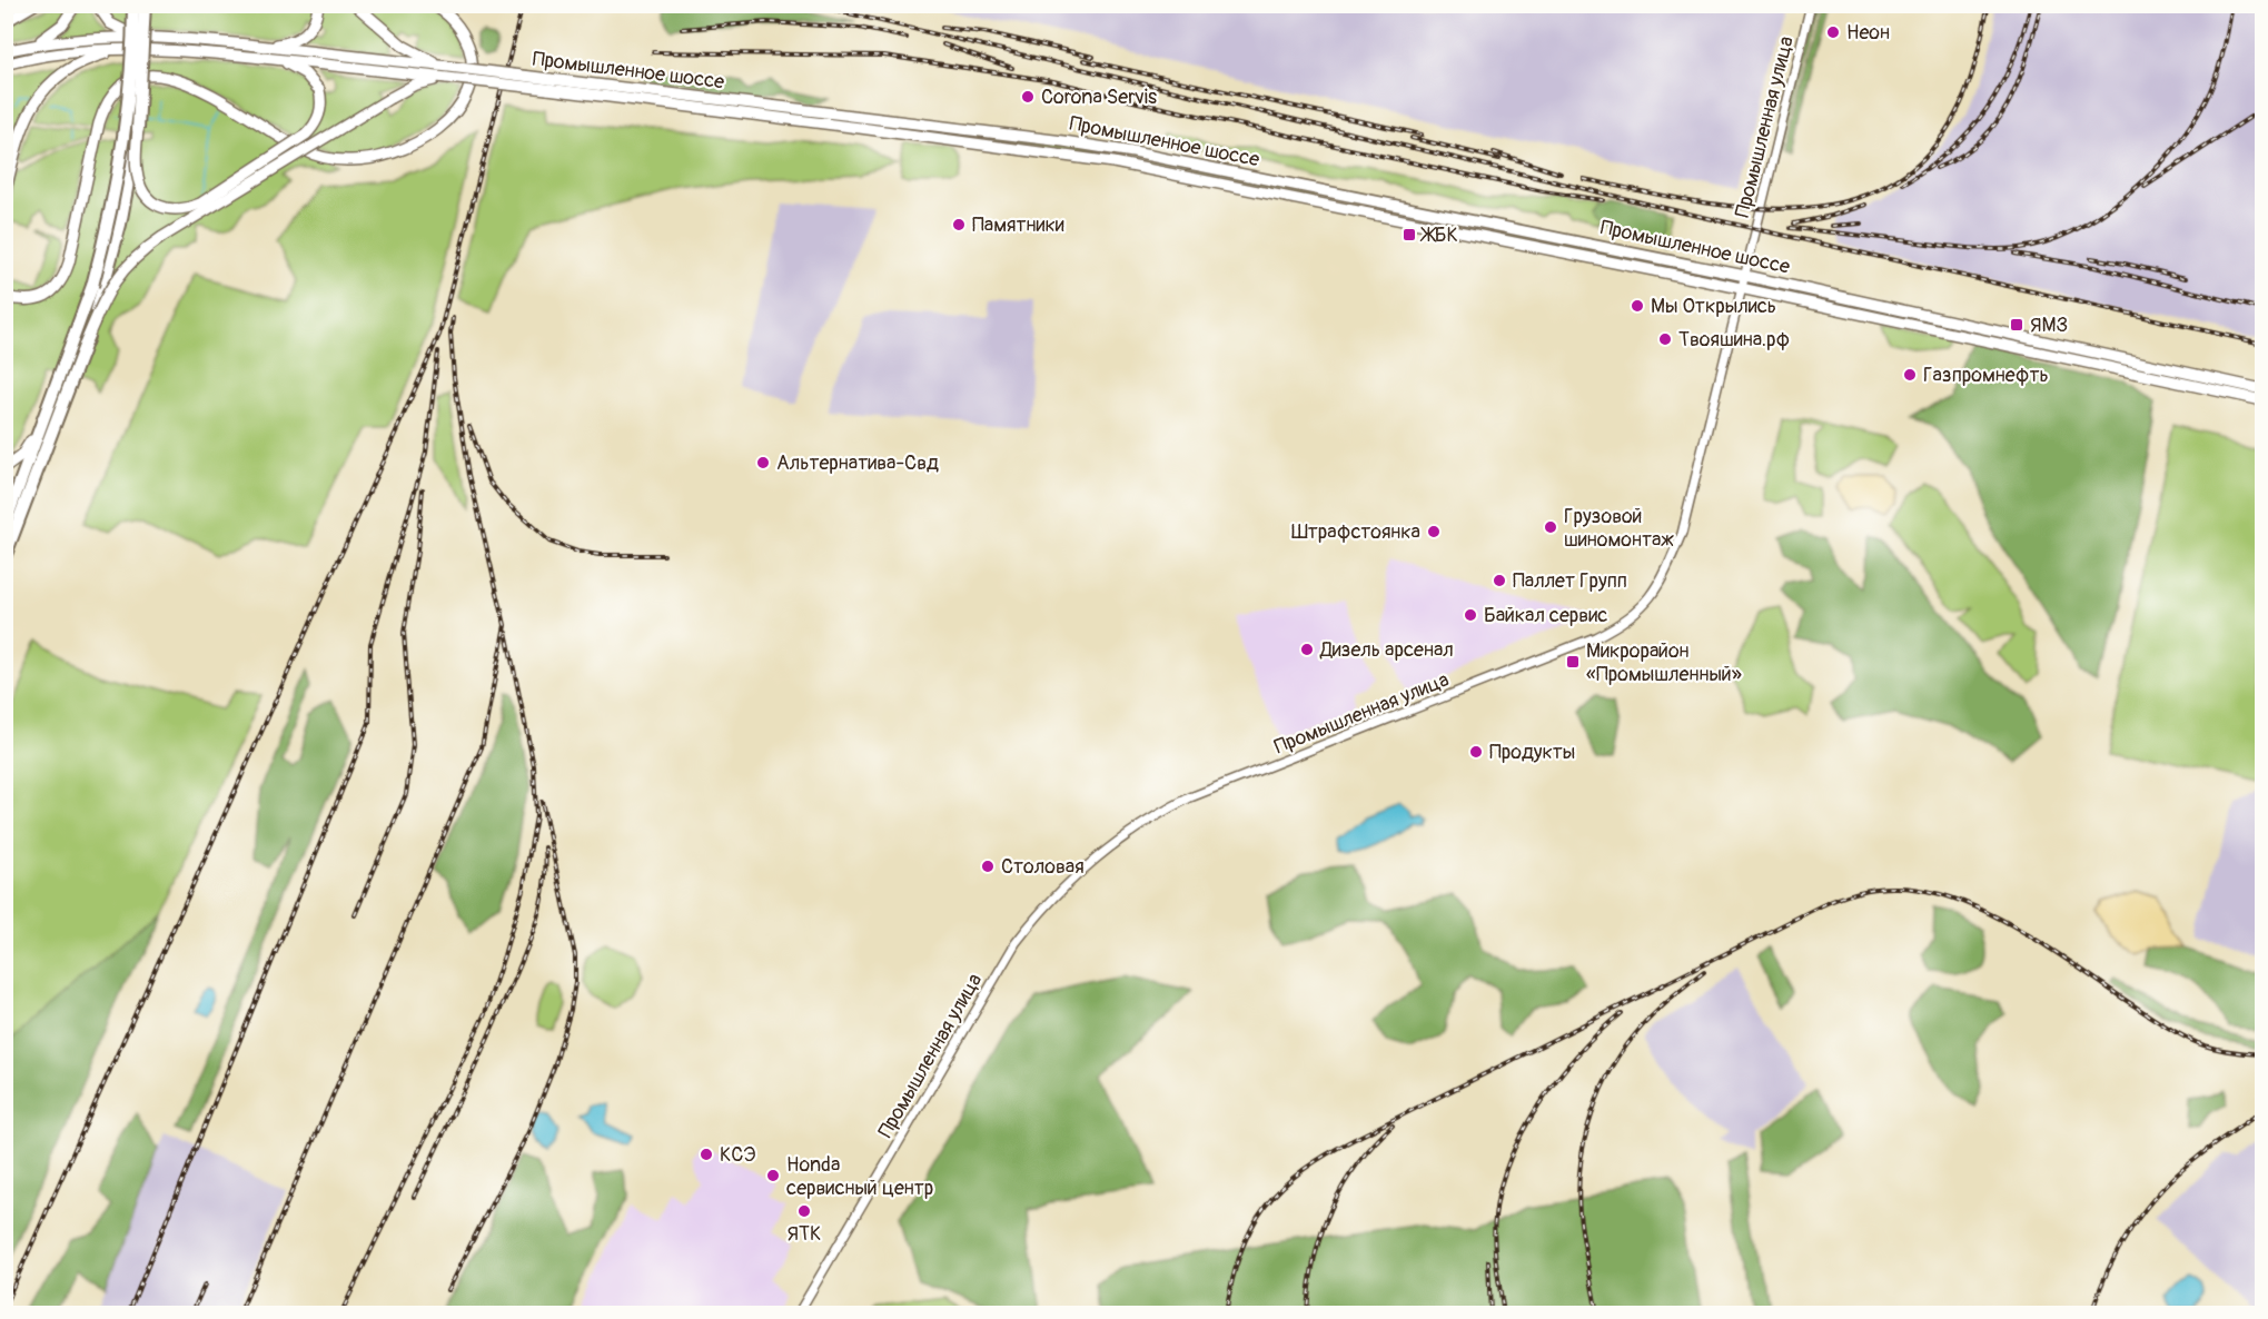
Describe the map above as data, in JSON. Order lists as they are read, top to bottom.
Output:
{
  "streets": {
    "main road": ["Промышленное шоссе"],
    "street": ["Промышленная улица"]
  },
  "crossings": [
    ["Промышленное шоссе", "Промышленная улица"]
  ],
  "places": {
    "other": [
      "Неон",
      "Corona Servis",
      "Памятники",
      "Мы Открылись",
      "Твояшина.рф",
      "Газпромнефть",
      "Альтернатива-Свд",
      "Грузовой шиномонтаж",
      "Штрафстоянка",
      "Паллет Групп",
      "Байкал сервис",
      "Дизель арсенал",
      "Продукты",
      "Столовая",
      "КСЭ",
      "Honda сервисный центр",
      "ЯТК"
    ],
    "transit": ["ЖБК", "ЯМЗ", "Микрорайон «Промышленный»"]
  }
}
